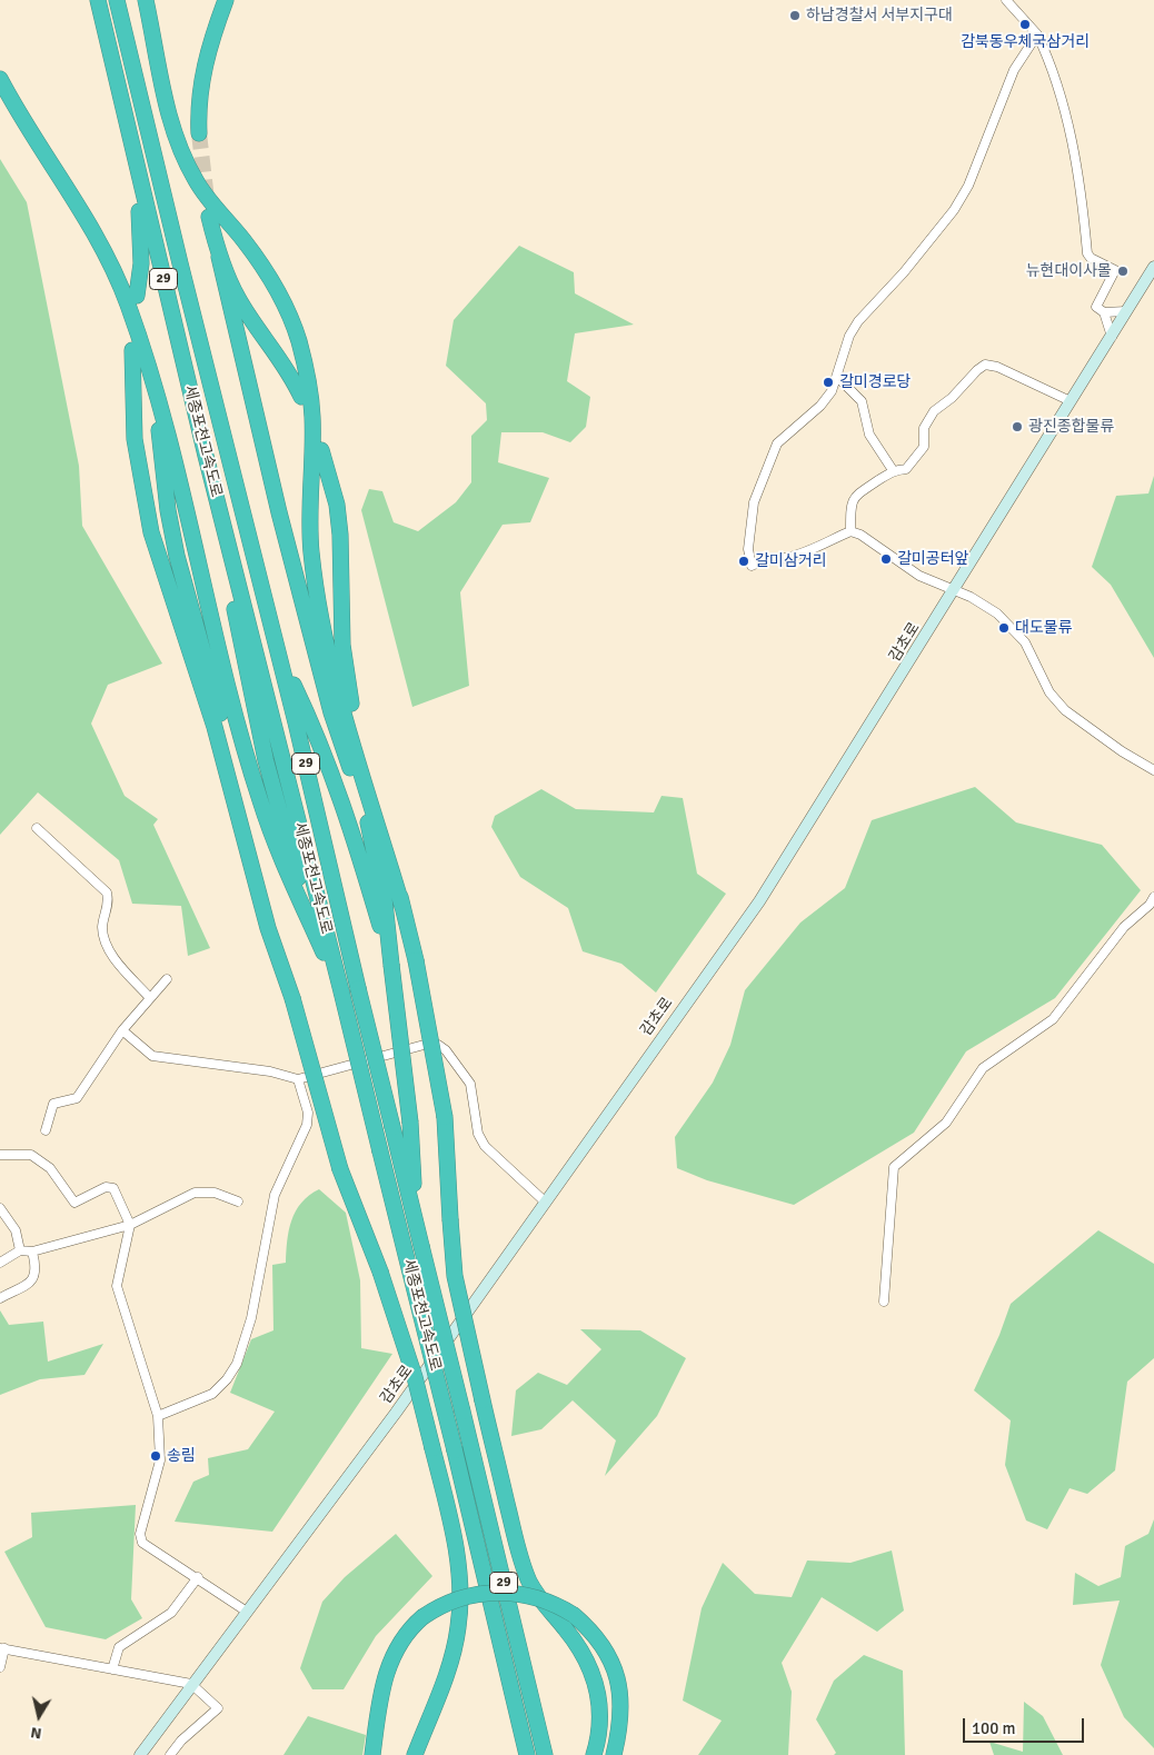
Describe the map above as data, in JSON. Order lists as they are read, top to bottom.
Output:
{
  "streets": {
    "highway": ["29", "세종포천고속도로"],
    "main road": ["감초로"]
  },
  "places": [
    "하남경찰서 서부지구대",
    "감북동우체국삼거리",
    "뉴현대이사몰",
    "갈미경로당",
    "광진종합물류",
    "갈미공터앞",
    "갈미삼거리",
    "대도물류",
    "송림"
  ],
  "scale_bar": "100 m",
  "north": "bottom"
}
